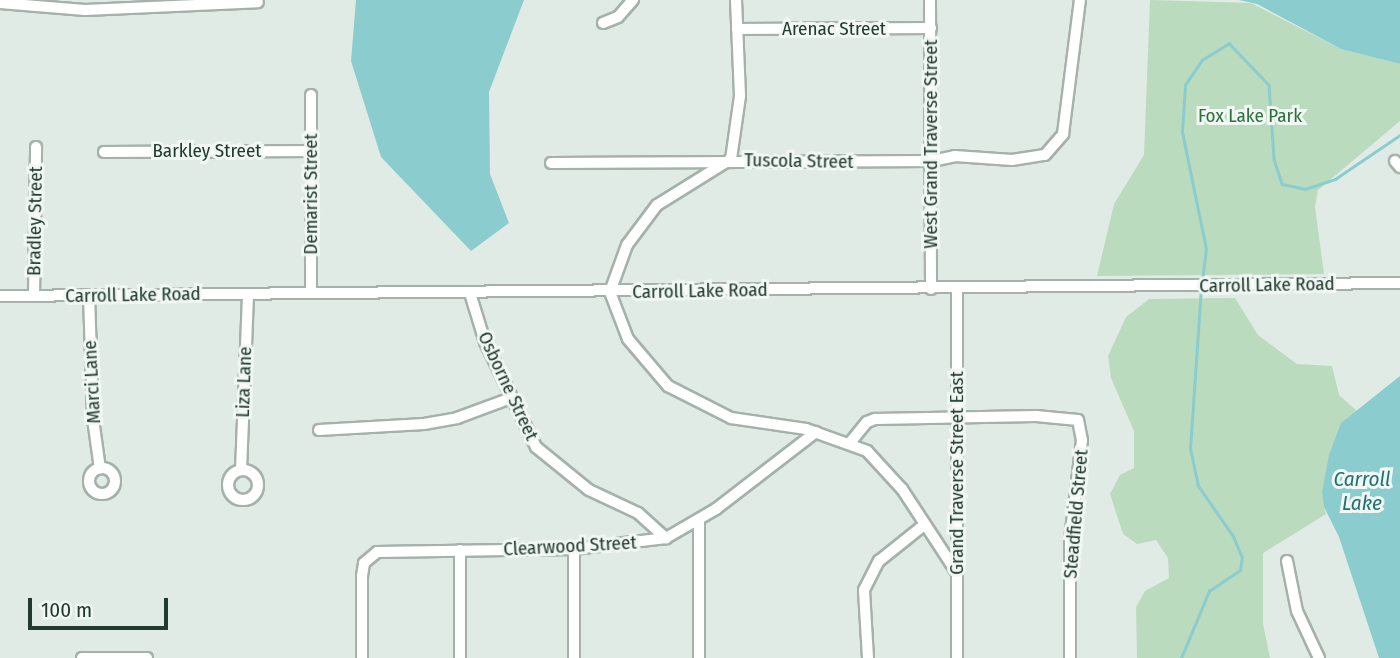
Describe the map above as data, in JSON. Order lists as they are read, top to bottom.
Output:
{
  "streets": {
    "street": [
      "Arenac Street",
      "West Grand Traverse Street",
      "Barkley Street",
      "Tuscola Street",
      "Demarist Street",
      "Bradley Street",
      "Carroll Lake Road",
      "Marci Lane",
      "Liza Lane",
      "Osborne Street",
      "Grand Traverse Street East",
      "Steadfield Street",
      "Clearwood Street"
    ]
  },
  "crossings": [
    ["Arenac Street", "West Grand Traverse Street"],
    ["West Grand Traverse Street", "Tuscola Street"],
    ["West Grand Traverse Street", "Carroll Lake Road"],
    ["Barkley Street", "Demarist Street"],
    ["Demarist Street", "Carroll Lake Road"],
    ["Bradley Street", "Carroll Lake Road"],
    ["Carroll Lake Road", "Marci Lane"],
    ["Carroll Lake Road", "Liza Lane"],
    ["Carroll Lake Road", "Osborne Street"],
    ["Carroll Lake Road", "Grand Traverse Street East"],
    ["Osborne Street", "Clearwood Street"],
    ["Grand Traverse Street East", "Steadfield Street"]
  ],
  "water": ["Carroll Lake"],
  "parks": ["Fox Lake Park"],
  "scale_bar": "100 m"
}
